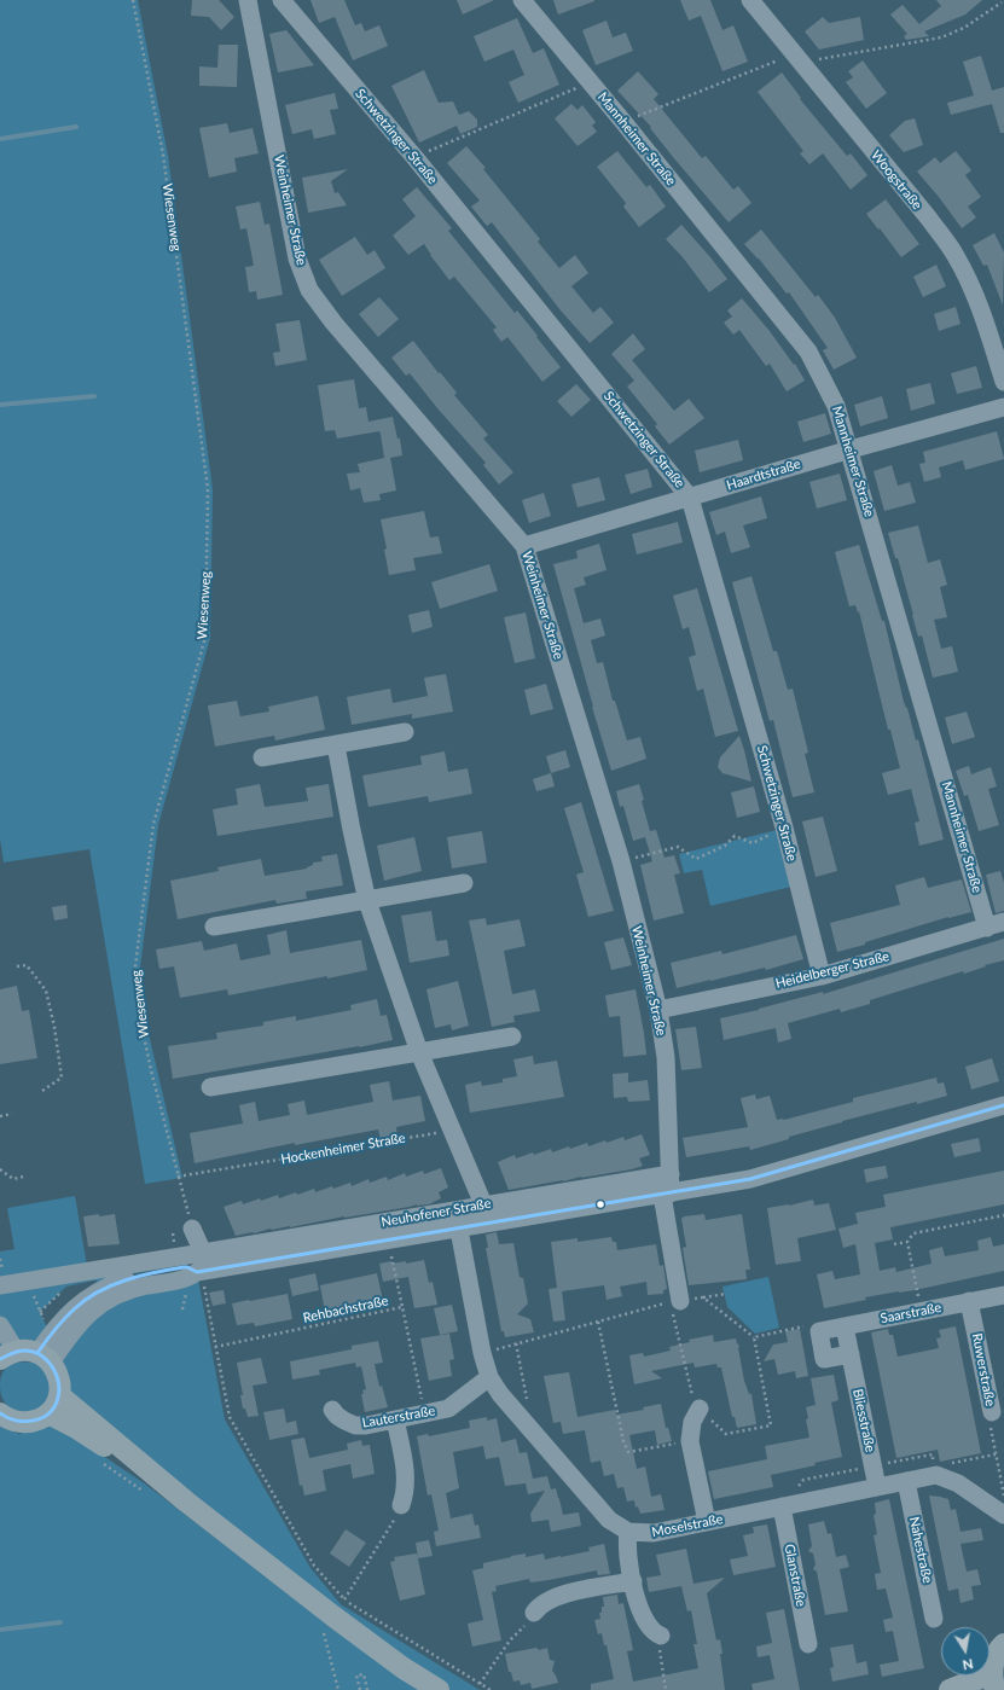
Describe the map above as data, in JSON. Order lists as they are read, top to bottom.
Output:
{
  "streets": {
    "street": [
      "Schwetzinger Straße",
      "Mannheimer Straße",
      "Woogstraße",
      "Weinheimer Straße",
      "Haardtstraße",
      "Heidelberger Straße",
      "Neuhofener Straße",
      "Saarstraße",
      "Ruwerstraße",
      "Lauterstraße",
      "Bliesstraße",
      "Moselstraße",
      "Nahestraße",
      "Glanstraße"
    ],
    "path": ["Wiesenweg", "Hockenheimer Straße", "Rehbachstraße"]
  },
  "crossings": [
    ["Schwetzinger Straße", "Haardtstraße"],
    ["Schwetzinger Straße", "Heidelberger Straße"],
    ["Mannheimer Straße", "Haardtstraße"],
    ["Mannheimer Straße", "Heidelberger Straße"],
    ["Weinheimer Straße", "Haardtstraße"],
    ["Weinheimer Straße", "Heidelberger Straße"],
    ["Weinheimer Straße", "Neuhofener Straße"],
    ["Wiesenweg", "Hockenheimer Straße"],
    ["Rehbachstraße", "Lauterstraße"],
    ["Saarstraße", "Ruwerstraße"],
    ["Saarstraße", "Bliesstraße"],
    ["Bliesstraße", "Moselstraße"],
    ["Moselstraße", "Nahestraße"],
    ["Moselstraße", "Glanstraße"]
  ],
  "north": "bottom"
}
